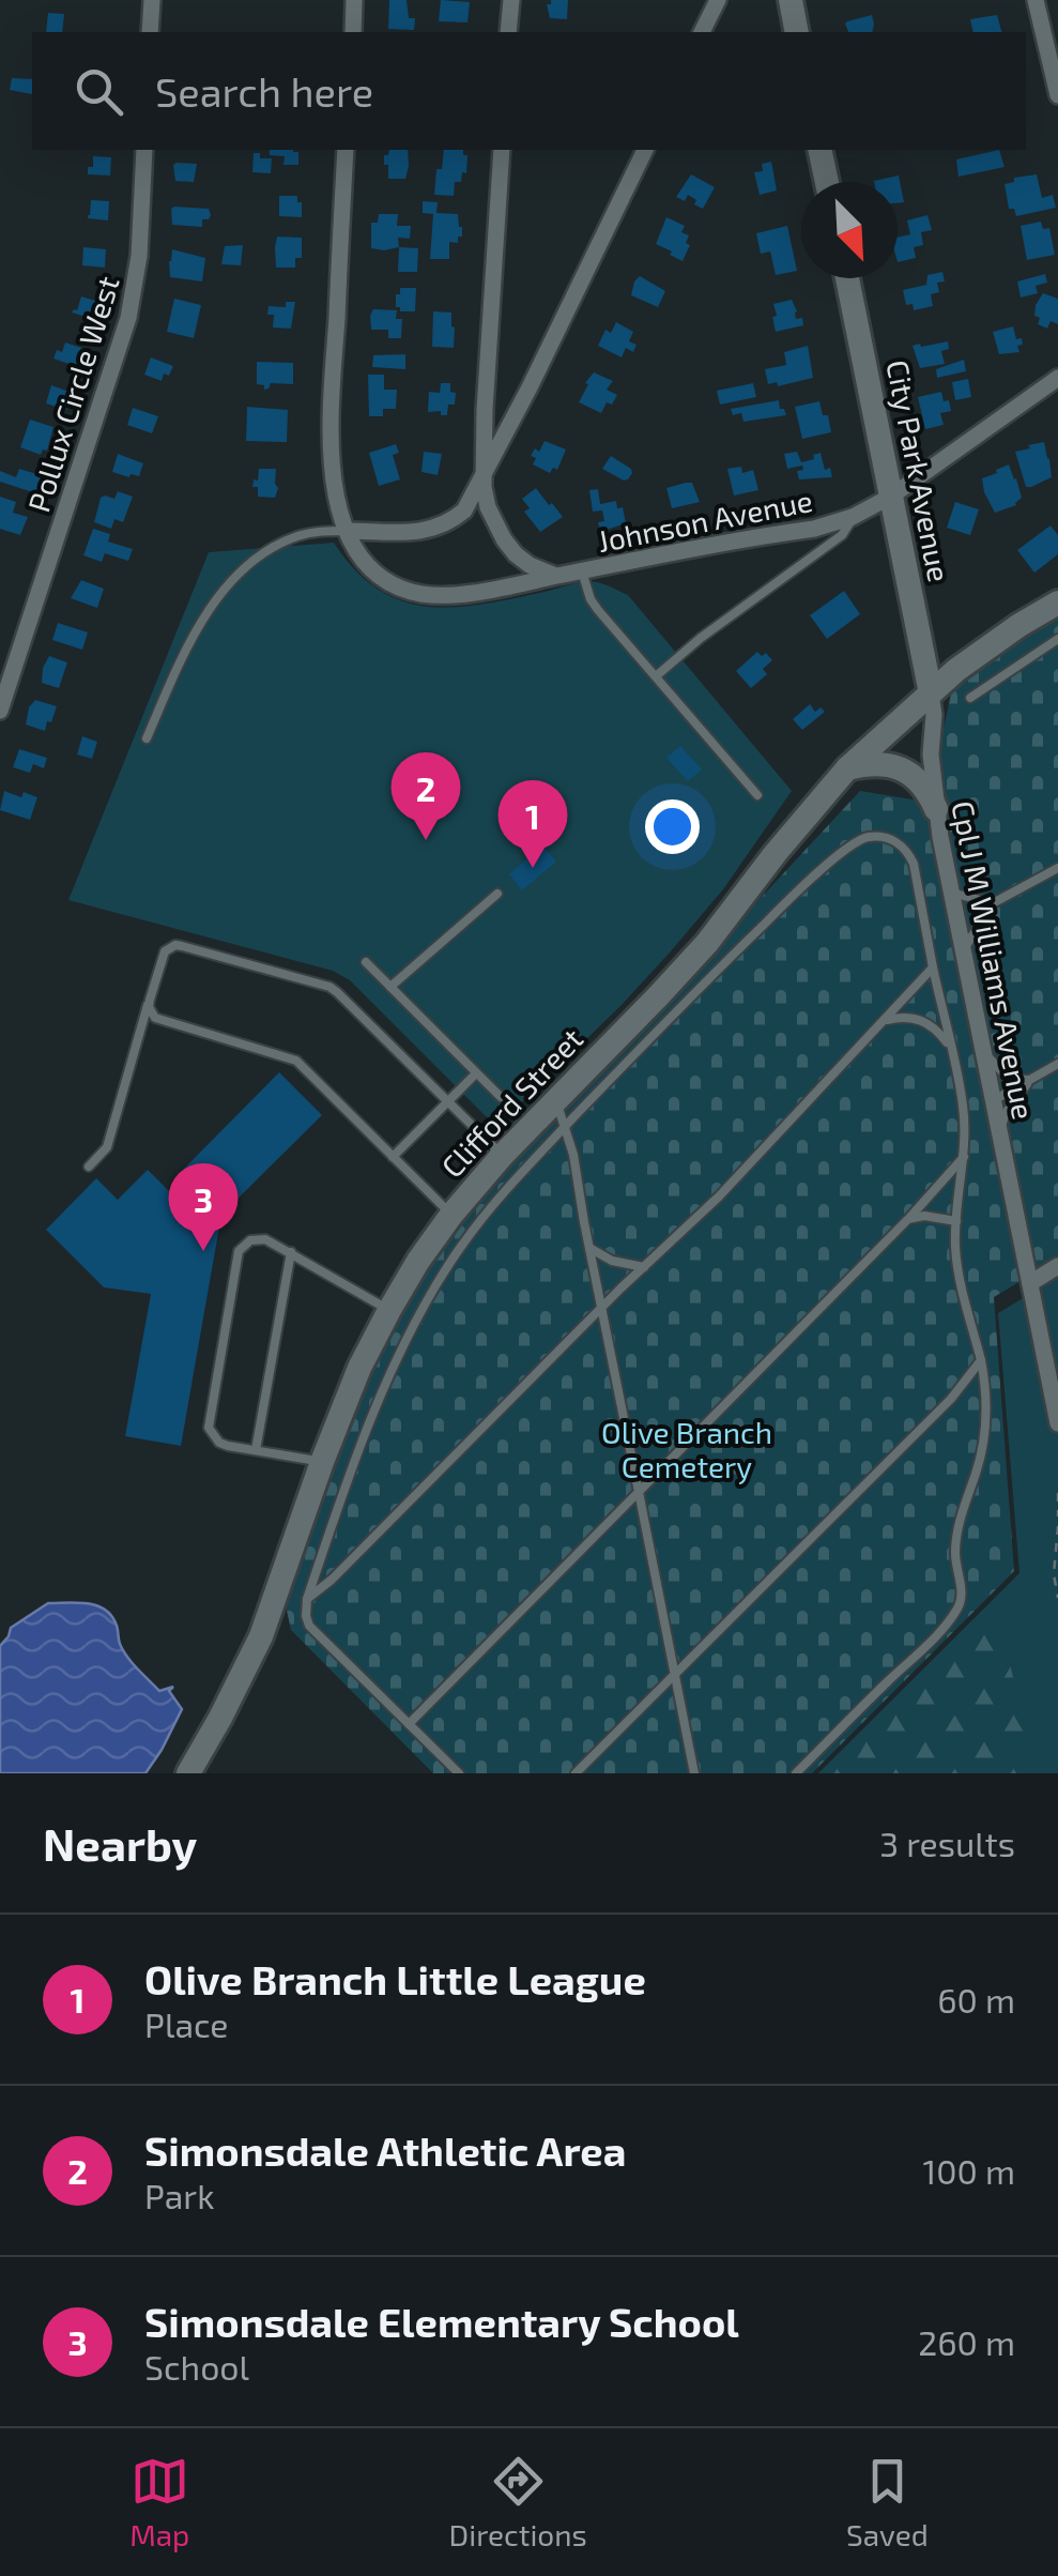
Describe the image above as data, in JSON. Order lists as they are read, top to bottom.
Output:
{
  "streets": {
    "street": [
      "Pollux Circle West",
      "City Park Avenue",
      "Johnson Avenue",
      "Cpl J M Williams Avenue",
      "Clifford Street"
    ]
  },
  "crossings": [
    ["City Park Avenue", "Johnson Avenue"],
    ["City Park Avenue", "Cpl J M Williams Avenue"],
    ["City Park Avenue", "Clifford Street"],
    ["Cpl J M Williams Avenue", "Clifford Street"]
  ],
  "parks": ["Olive Branch Cemetery"],
  "north": "bottom right",
  "page": {
    "search": "Search here",
    "pins": ["2", "1", "3"],
    "heading": ["Nearby", "3 results"],
    "list": [
      {
        "mark": "1",
        "name": "Olive Branch Little League",
        "note": "Place",
        "value": "60 m"
      },
      {
        "mark": "2",
        "name": "Simonsdale Athletic Area",
        "note": "Park",
        "value": "100 m"
      },
      {
        "mark": "3",
        "name": "Simonsdale Elementary School",
        "note": "School",
        "value": "260 m"
      }
    ],
    "nav": ["Map", "Directions", "Saved"]
  }
}
